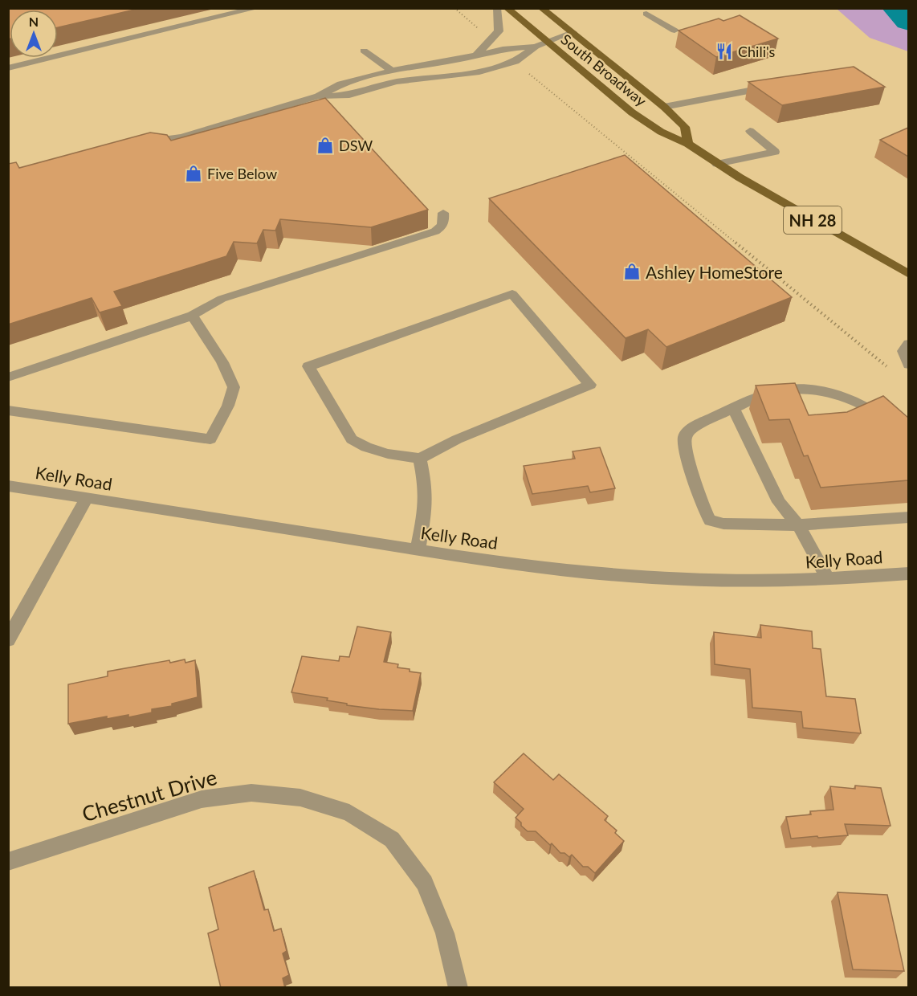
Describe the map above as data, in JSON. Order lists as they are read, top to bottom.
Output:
{
  "streets": {
    "main road": ["South Broadway", "NH 28"],
    "street": ["Kelly Road", "Chestnut Drive"]
  },
  "places": {
    "restaurant": ["Chili's"],
    "shop": ["DSW", "Five Below", "Ashley HomeStore"]
  },
  "north": "top"
}
